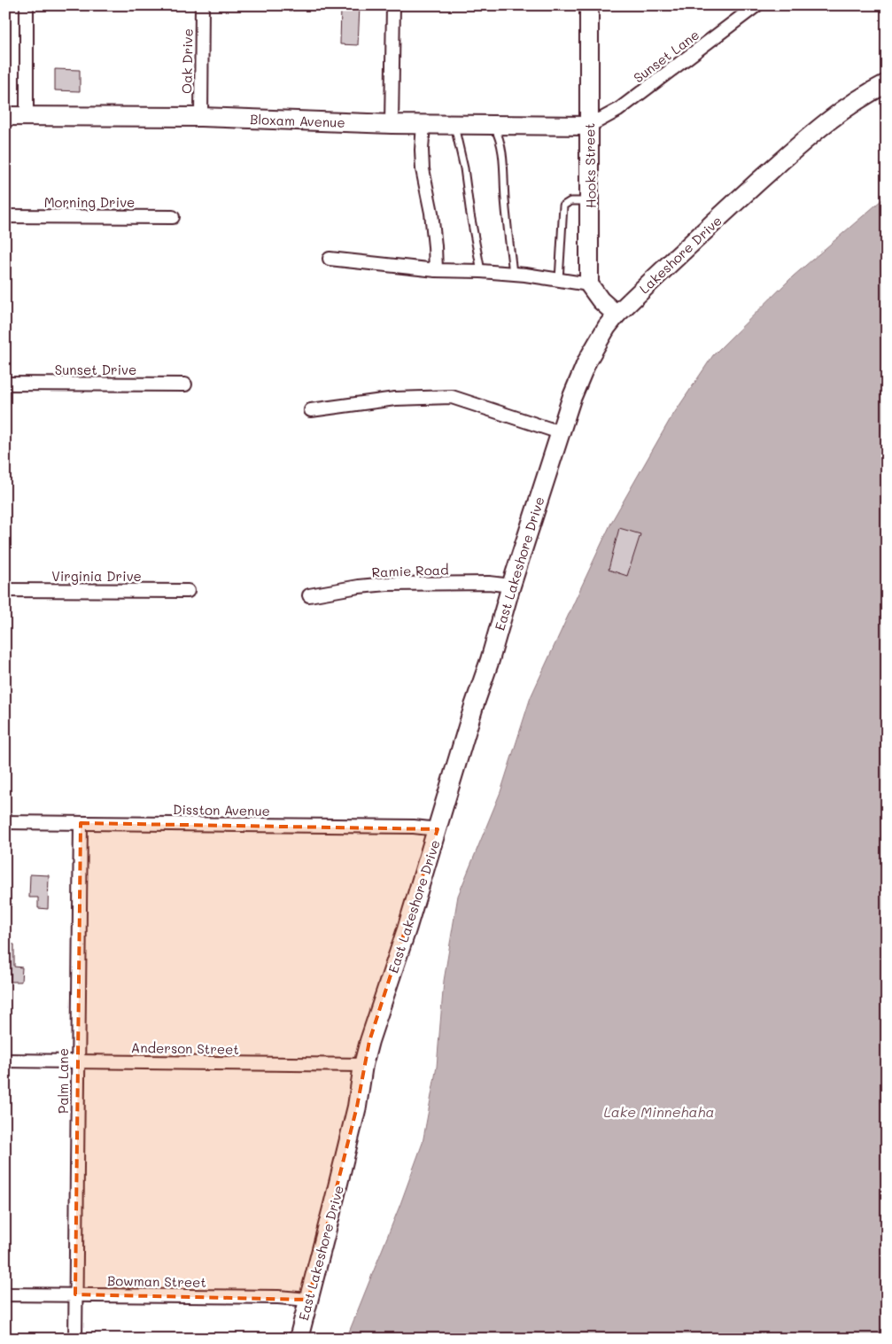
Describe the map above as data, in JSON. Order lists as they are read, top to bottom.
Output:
{
  "streets": {
    "street": [
      "Sunset Lane",
      "Oak Drive",
      "Bloxam Avenue",
      "Hooks Street",
      "Morning Drive",
      "Lakeshore Drive",
      "Sunset Drive",
      "East Lakeshore Drive",
      "Ramie Road",
      "Virginia Drive",
      "Disston Avenue",
      "Anderson Street",
      "Palm Lane",
      "Bowman Street"
    ]
  },
  "crossings": [
    ["Sunset Lane", "Bloxam Avenue"],
    ["Sunset Lane", "Hooks Street"],
    ["Oak Drive", "Bloxam Avenue"],
    ["Bloxam Avenue", "Hooks Street"],
    ["Lakeshore Drive", "East Lakeshore Drive"],
    ["East Lakeshore Drive", "Ramie Road"],
    ["East Lakeshore Drive", "Disston Avenue"],
    ["East Lakeshore Drive", "Anderson Street"],
    ["East Lakeshore Drive", "Bowman Street"],
    ["Disston Avenue", "Palm Lane"],
    ["Anderson Street", "Palm Lane"],
    ["Palm Lane", "Bowman Street"]
  ],
  "water": ["Lake Minnehaha"]
}
